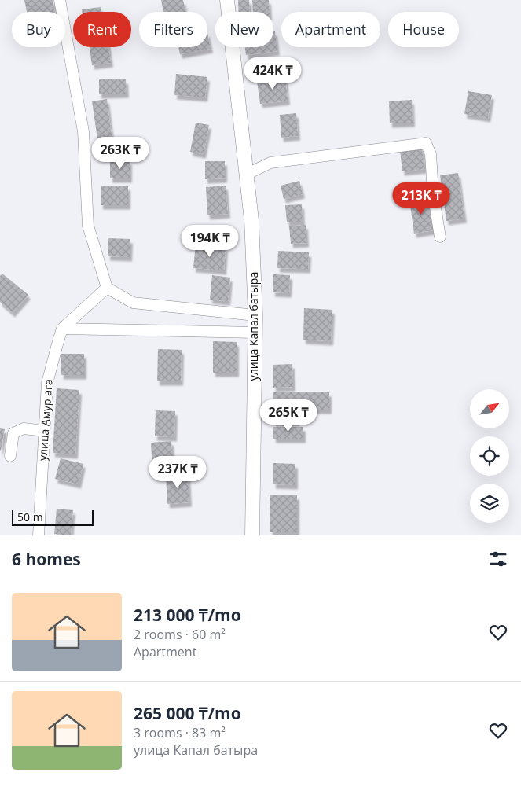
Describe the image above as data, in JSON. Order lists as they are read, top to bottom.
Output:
{
  "streets": {
    "main road": ["улица Капал батыра"],
    "street": ["улица Амур ага"]
  },
  "scale_bar": "50 m",
  "north": "top right",
  "page": {
    "chip": [
      "Buy",
      "Rent",
      "Filters",
      "New",
      "Apartment",
      "House"
    ],
    "price": [
      "424K ₸",
      "263K ₸",
      "213K ₸",
      "194K ₸",
      "265K ₸",
      "237K ₸"
    ],
    "scale": "50 m",
    "heading": "6 homes",
    "list": [
      {
        "name": "213 000 ₸/mo",
        "note": "2 rooms · 60 m² · Apartment"
      },
      {
        "name": "265 000 ₸/mo",
        "note": "3 rooms · 83 m² · улица Капал батыра"
      }
    ]
  }
}
